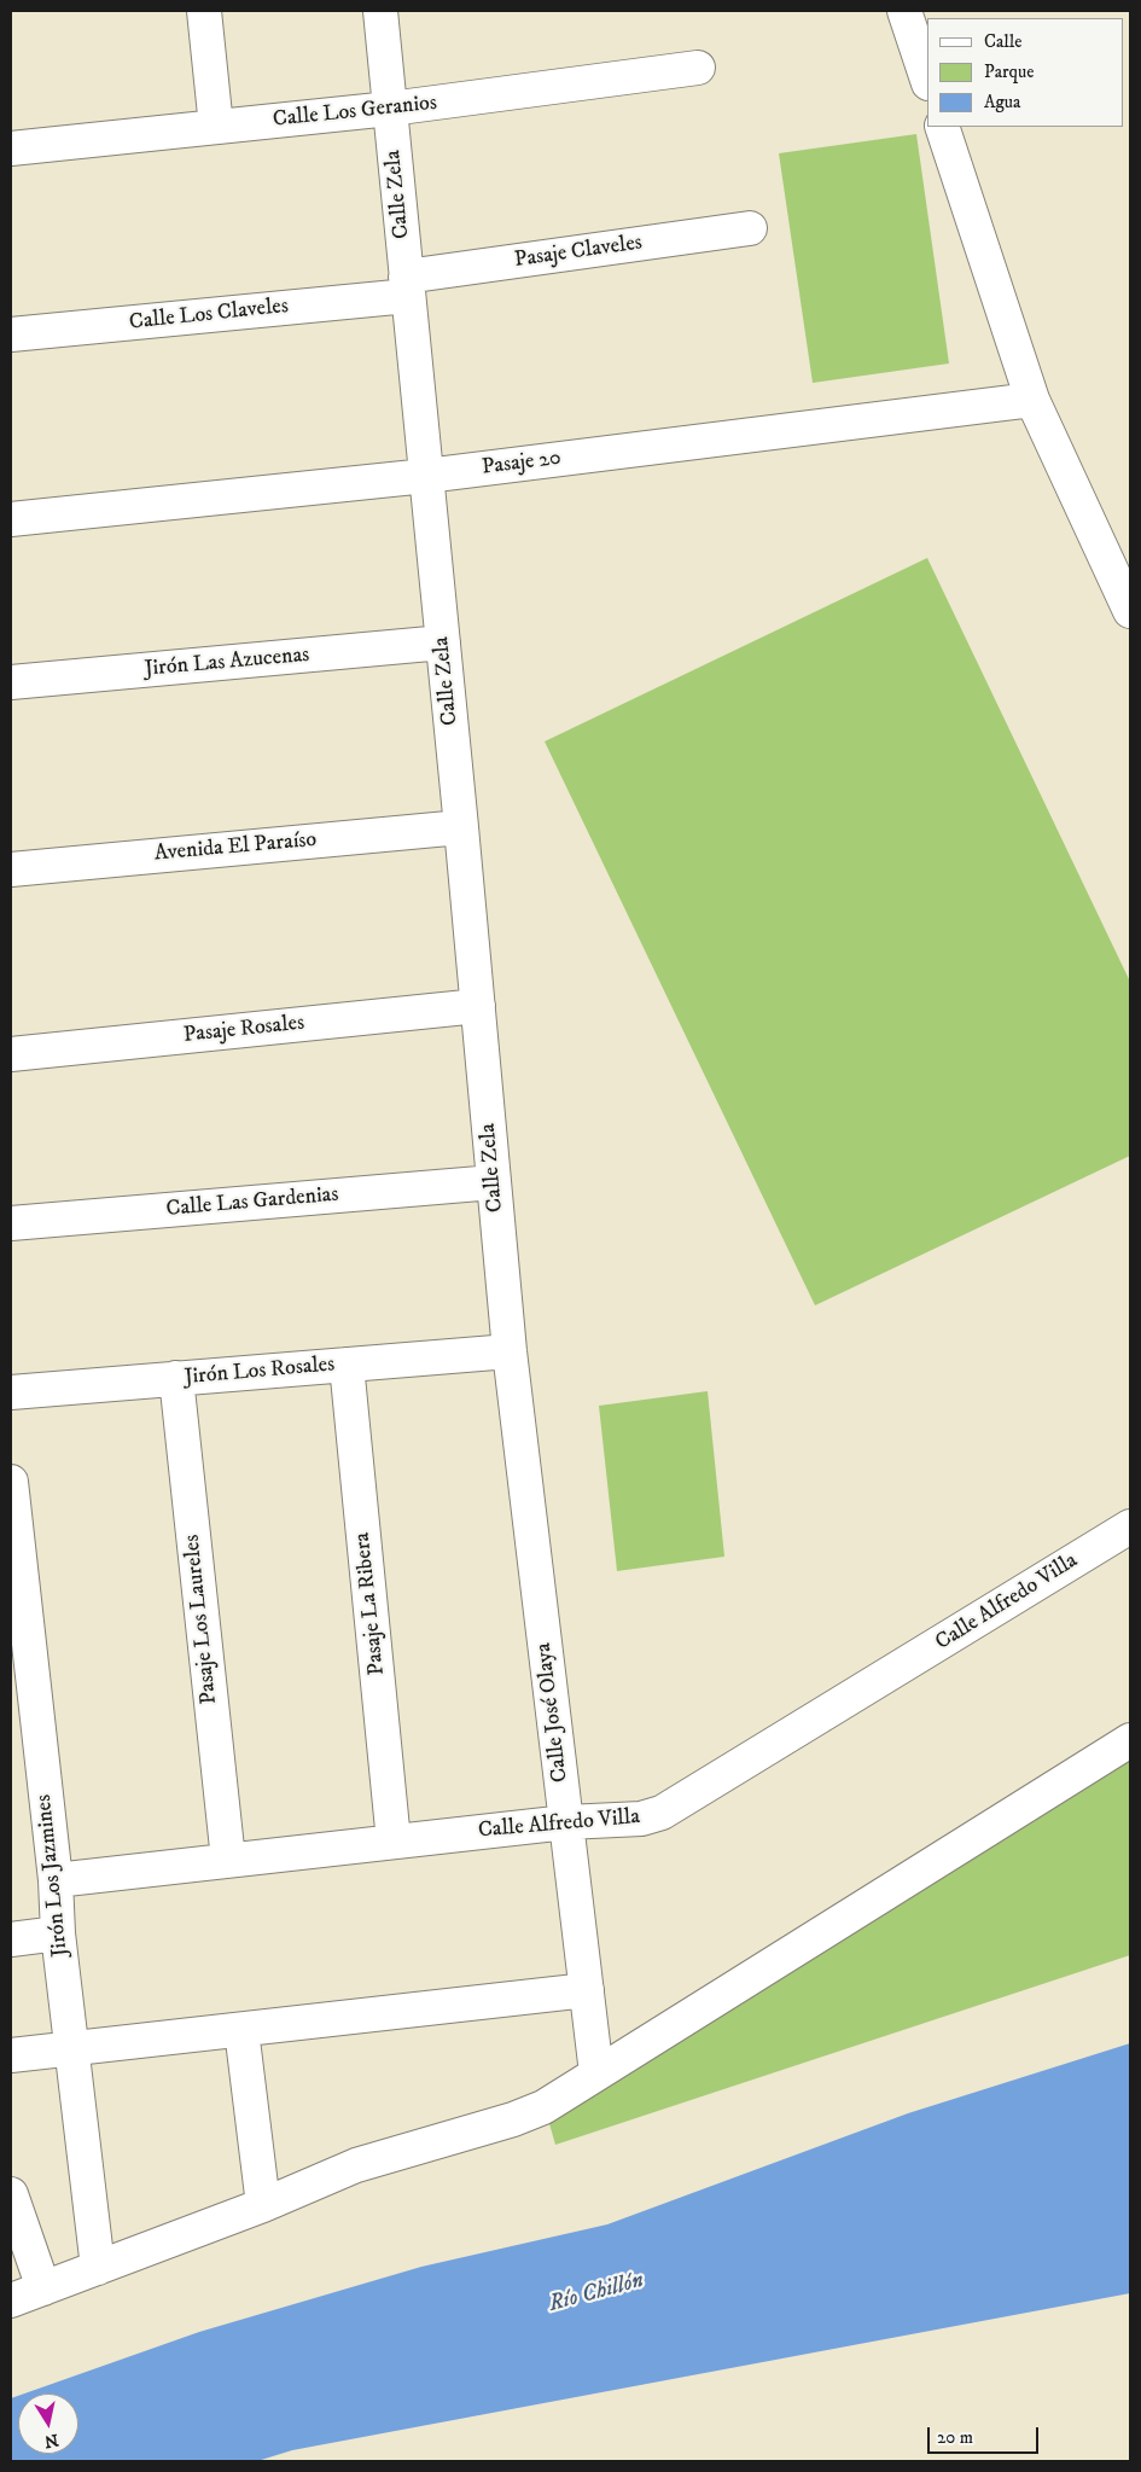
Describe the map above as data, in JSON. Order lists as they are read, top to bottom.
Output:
{
  "streets": {
    "street": [
      "Calle Los Geranios",
      "Calle Zela",
      "Pasaje Claveles",
      "Calle Los Claveles",
      "Pasaje 20",
      "Jirón Las Azucenas",
      "Avenida El Paraíso",
      "Pasaje Rosales",
      "Calle Las Gardenias",
      "Jirón Los Rosales",
      "Calle Alfredo Villa",
      "Pasaje La Ribera",
      "Pasaje Los Laureles",
      "Calle José Olaya",
      "Jirón Los Jazmines"
    ]
  },
  "crossings": [
    ["Calle Los Geranios", "Calle Zela"],
    ["Calle Zela", "Pasaje Claveles"],
    ["Calle Zela", "Calle Los Claveles"],
    ["Calle Zela", "Pasaje 20"],
    ["Calle Zela", "Jirón Las Azucenas"],
    ["Calle Zela", "Avenida El Paraíso"],
    ["Calle Zela", "Pasaje Rosales"],
    ["Calle Zela", "Calle Las Gardenias"],
    ["Calle Zela", "Jirón Los Rosales"],
    ["Calle Zela", "Calle José Olaya"],
    ["Pasaje Claveles", "Calle Los Claveles"],
    ["Jirón Los Rosales", "Pasaje La Ribera"],
    ["Jirón Los Rosales", "Pasaje Los Laureles"],
    ["Jirón Los Rosales", "Calle José Olaya"],
    ["Calle Alfredo Villa", "Pasaje La Ribera"],
    ["Calle Alfredo Villa", "Pasaje Los Laureles"],
    ["Calle Alfredo Villa", "Calle José Olaya"],
    ["Calle Alfredo Villa", "Jirón Los Jazmines"]
  ],
  "water": ["Río Chillón"],
  "legend": ["Calle", "Parque", "Agua"],
  "scale_bar": "20 m",
  "north": "bottom"
}
